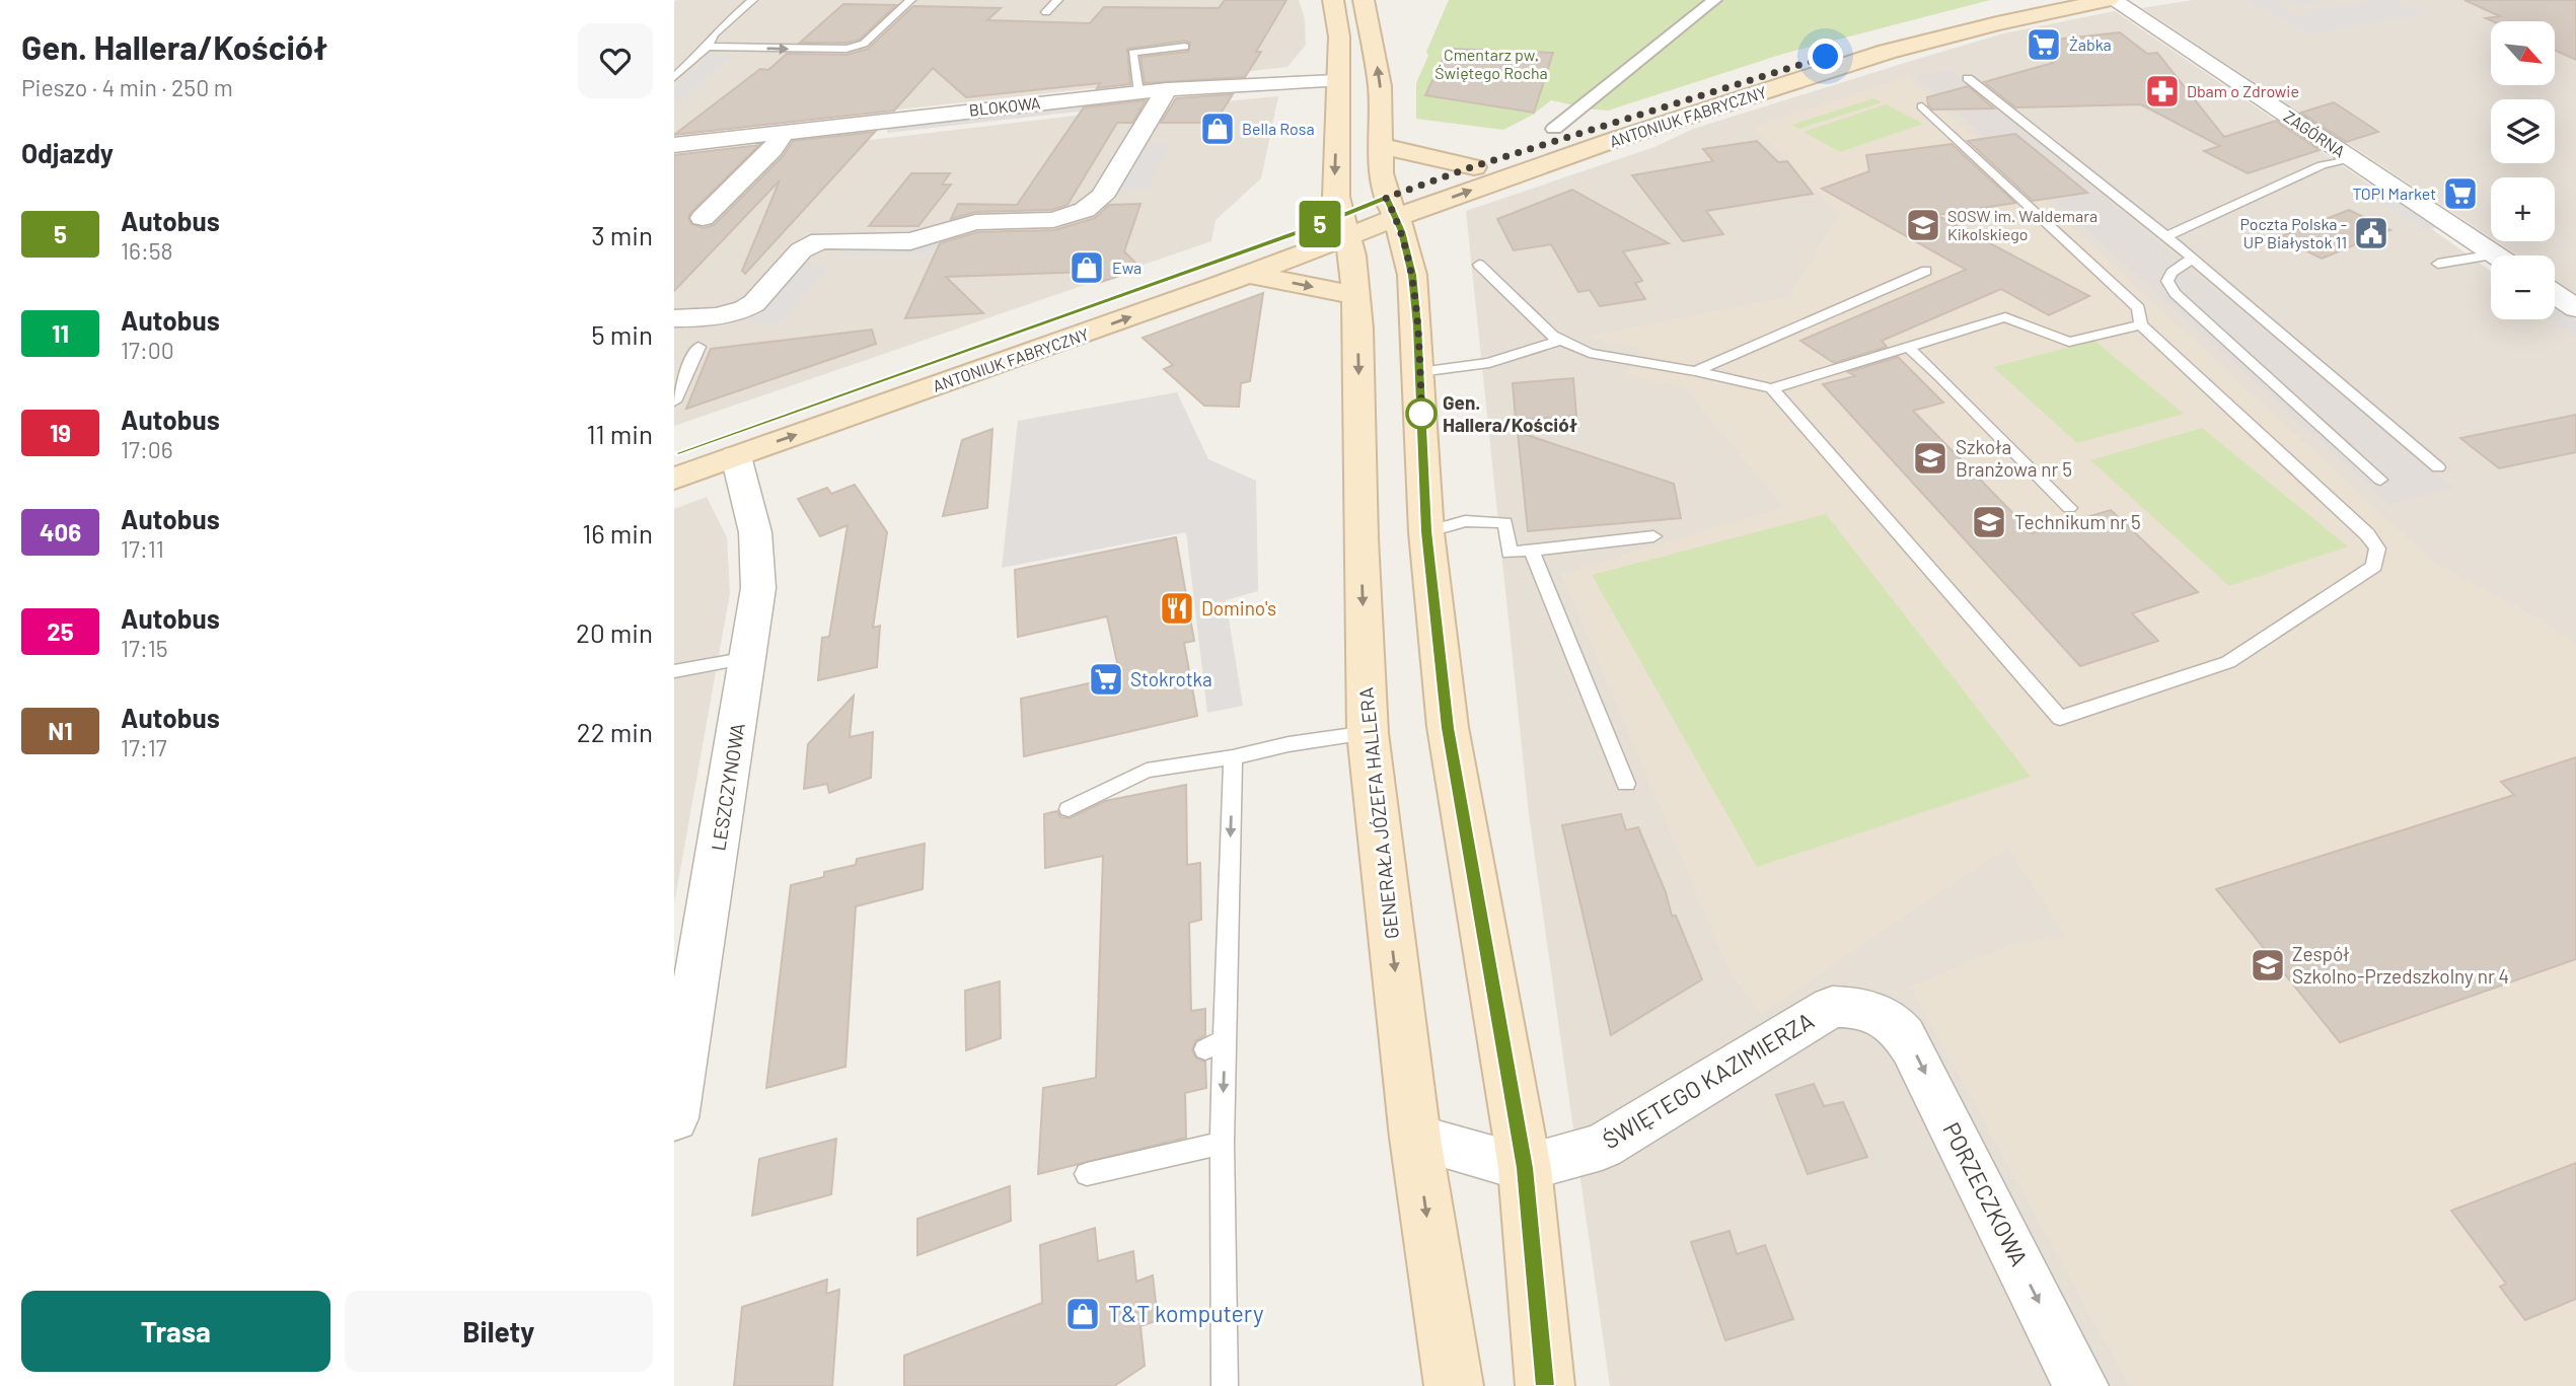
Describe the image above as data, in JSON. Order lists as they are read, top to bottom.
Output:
{
  "streets": {
    "main road": ["ANTONIUK FABRYCZNY", "GENERAŁA JÓZEFA HALLERA"],
    "street": [
      "BLOKOWA",
      "ZAGÓRNA",
      "LESZCZYNOWA",
      "ŚWIĘTEGO KAZIMIERZA",
      "PORZECZKOWA"
    ]
  },
  "crossings": [
    ["BLOKOWA", "GENERAŁA JÓZEFA HALLERA"],
    ["ANTONIUK FABRYCZNY", "ZAGÓRNA"],
    ["ANTONIUK FABRYCZNY", "LESZCZYNOWA"],
    ["ANTONIUK FABRYCZNY", "GENERAŁA JÓZEFA HALLERA"],
    ["GENERAŁA JÓZEFA HALLERA", "ŚWIĘTEGO KAZIMIERZA"],
    ["ŚWIĘTEGO KAZIMIERZA", "PORZECZKOWA"]
  ],
  "one_way": ["PORZECZKOWA"],
  "parks": ["Cmentarz pw. Świętego Rocha"],
  "places": {
    "supermarket": ["Żabka", "TOPI Market", "Stokrotka"],
    "pharmacy": ["Dbam o Zdrowie"],
    "shop": ["Bella Rosa", "Ewa", "T&T komputery"],
    "school or university": [
      "SOSW im. Waldemara Kikolskiego",
      "Szkoła Branżowa nr 5",
      "Technikum nr 5",
      "Zespół Szkolno-Przedszkolny nr 4"
    ],
    "public building": ["Poczta Polska - UP Białystok 11"],
    "other": ["Gen. Hallera/Kościół"],
    "restaurant": ["Domino's"]
  },
  "lines": ["bus line 5"],
  "north": "bottom right",
  "page": {
    "heading": [
      ["Gen. Hallera/Kościół", "Pieszo · 4 min · 250 m"],
      "Odjazdy"
    ],
    "on_map": "5",
    "map_buttons": ["+", "−"],
    "list": [
      {
        "mark": "5",
        "name": "Autobus",
        "note": "16:58",
        "value": "3 min"
      },
      {
        "mark": "11",
        "name": "Autobus",
        "note": "17:00",
        "value": "5 min"
      },
      {
        "mark": "19",
        "name": "Autobus",
        "note": "17:06",
        "value": "11 min"
      },
      {
        "mark": "406",
        "name": "Autobus",
        "note": "17:11",
        "value": "16 min"
      },
      {
        "mark": "25",
        "name": "Autobus",
        "note": "17:15",
        "value": "20 min"
      },
      {
        "mark": "N1",
        "name": "Autobus",
        "note": "17:17",
        "value": "22 min"
      }
    ],
    "buttons": ["Trasa", "Bilety"]
  }
}
